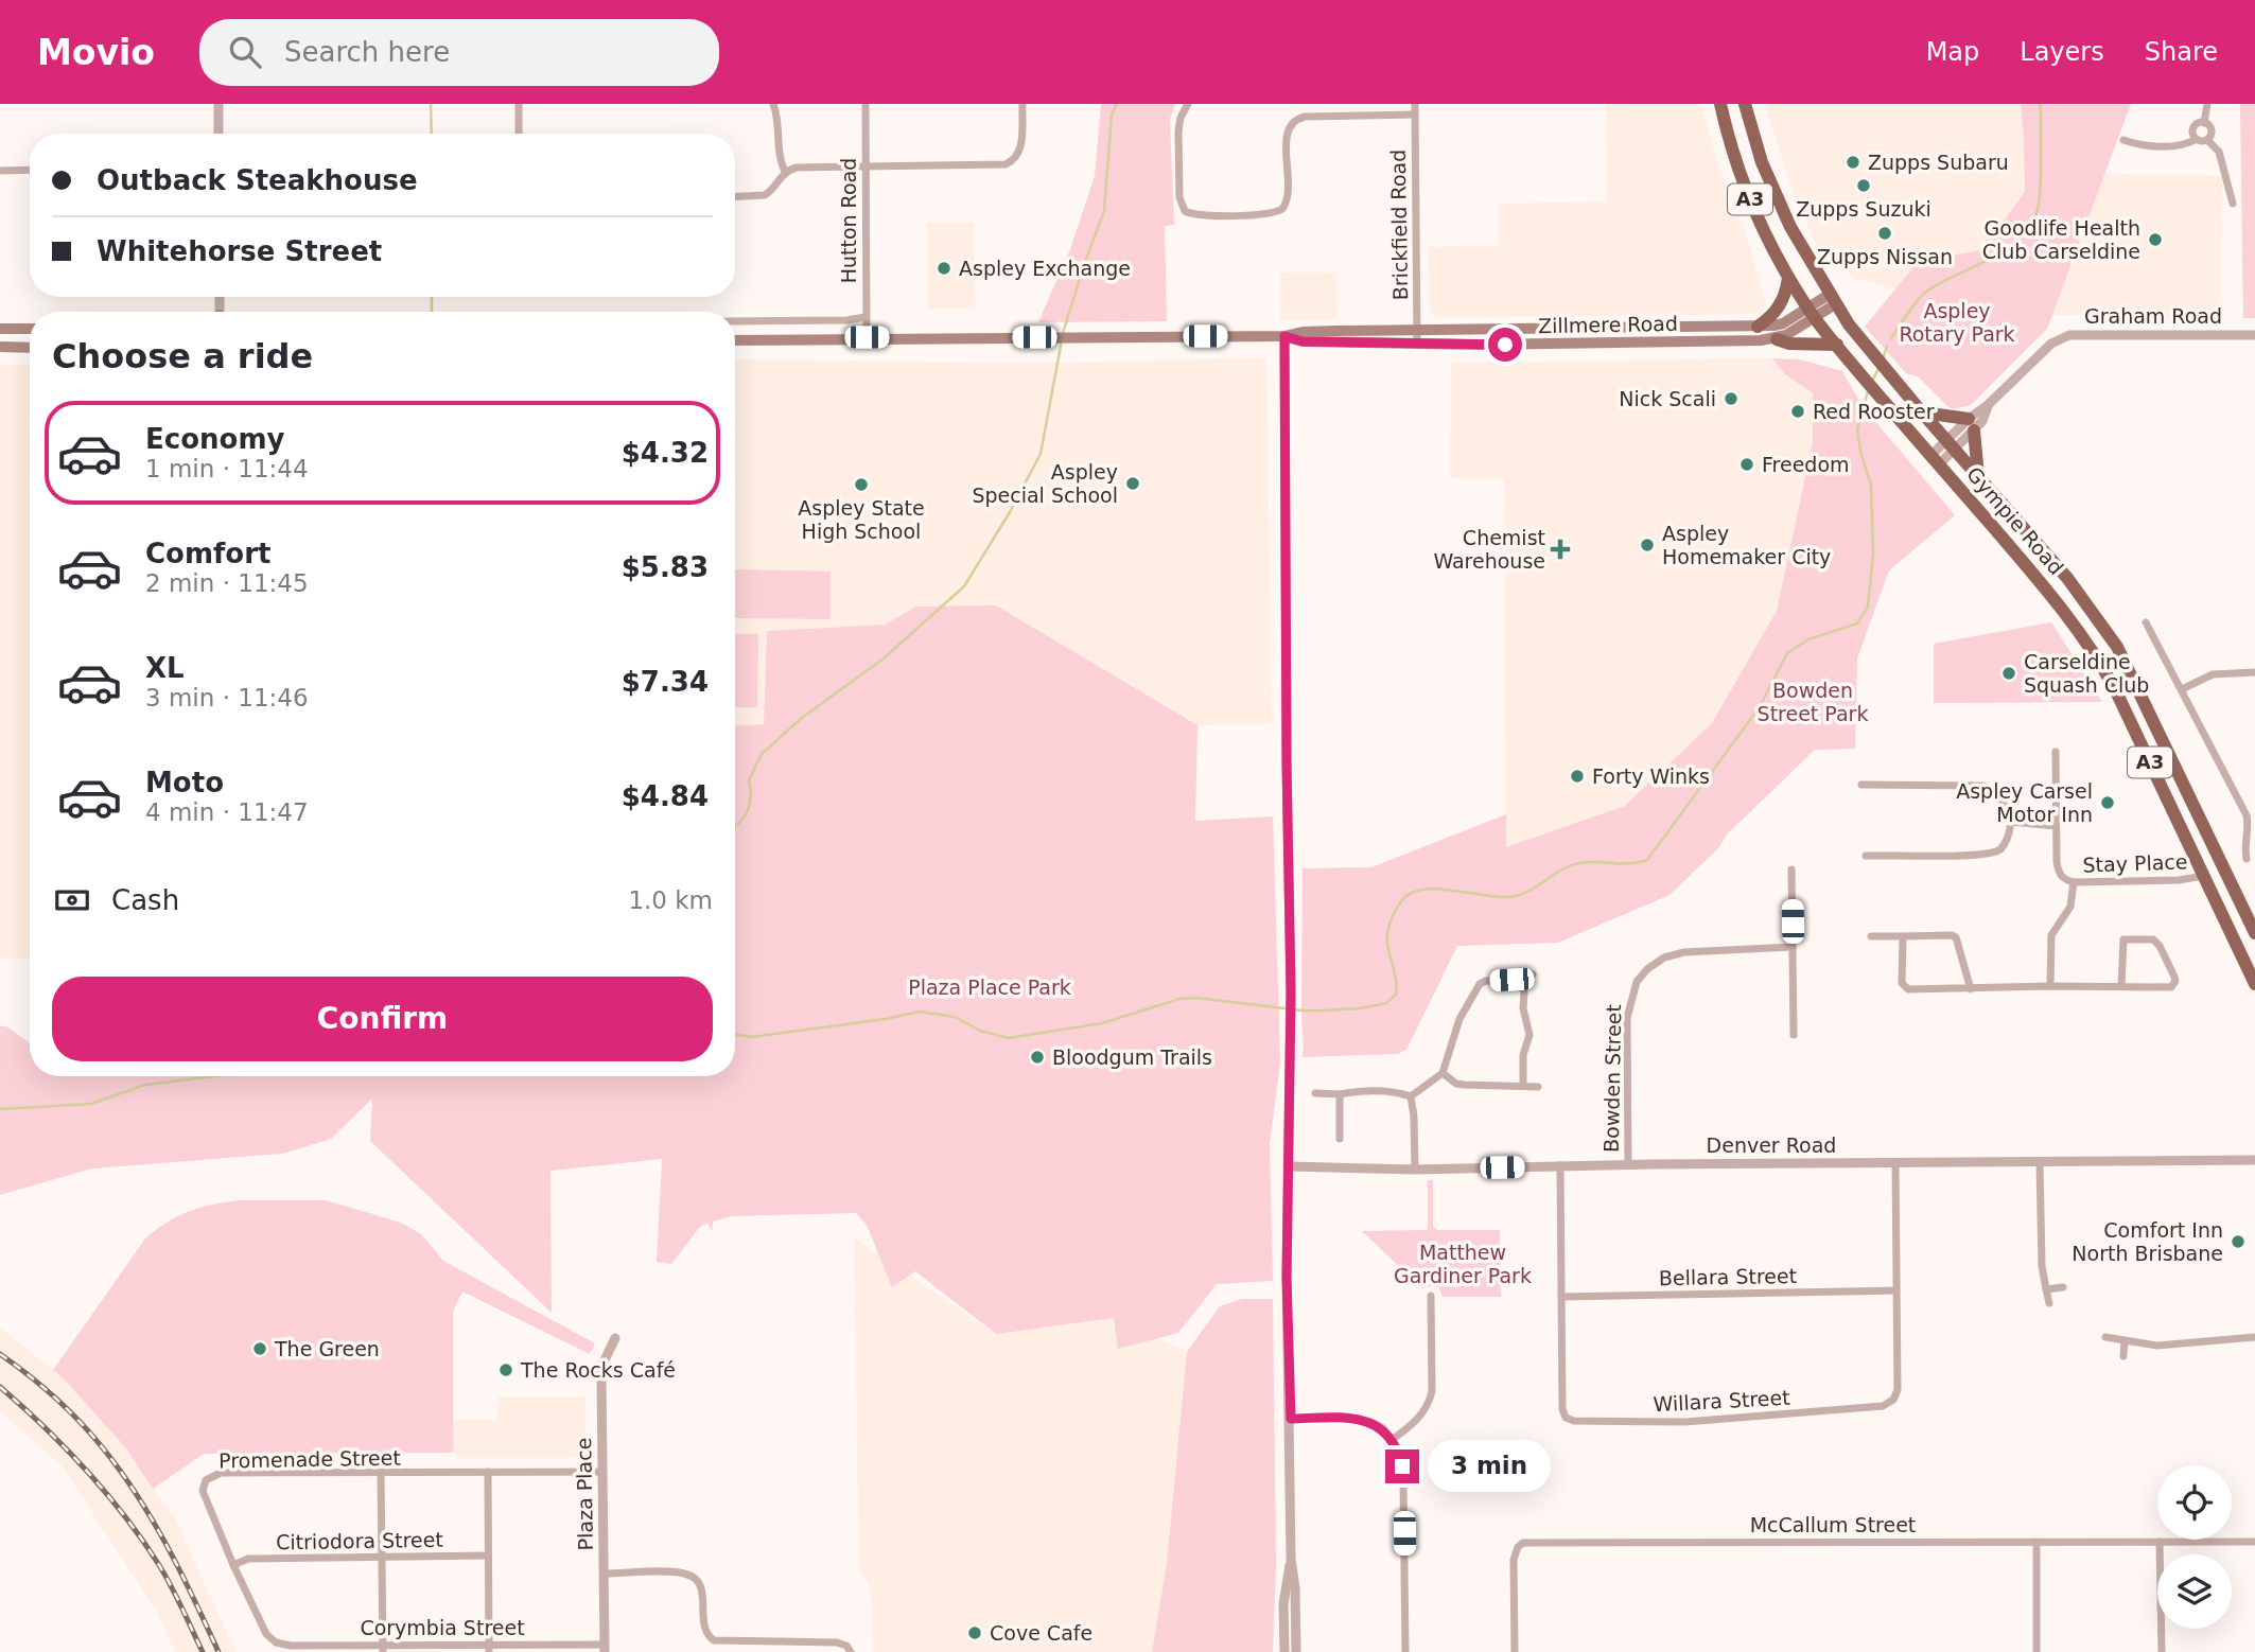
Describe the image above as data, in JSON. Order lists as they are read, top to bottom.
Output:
{
  "streets": {
    "highway": ["A3", "Gympie Road"],
    "main road": ["Zillmere Road"],
    "street": [
      "Hutton Road",
      "Brickfield Road",
      "Graham Road",
      "Stay Place",
      "Bowden Street",
      "Denver Road",
      "Bellara Street",
      "Willara Street",
      "Promenade Street",
      "Plaza Place",
      "McCallum Street",
      "Citriodora Street",
      "Corymbia Street"
    ]
  },
  "crossings": [
    ["Hutton Road", "Zillmere Road"],
    ["Brickfield Road", "Zillmere Road"],
    ["Graham Road", "Gympie Road"],
    ["Zillmere Road", "Gympie Road"],
    ["Gympie Road", "Stay Place"],
    ["Bowden Street", "Denver Road"],
    ["Denver Road", "Willara Street"],
    ["Bellara Street", "Willara Street"],
    ["Promenade Street", "Plaza Place"],
    ["Promenade Street", "Citriodora Street"],
    ["Promenade Street", "Corymbia Street"],
    ["Plaza Place", "Corymbia Street"]
  ],
  "parks": [
    "Aspley Rotary Park",
    "Bowden Street Park",
    "Plaza Place Park",
    "Matthew Gardiner Park"
  ],
  "places": {
    "other": [
      "Zupps Subaru",
      "Zupps Suzuki",
      "Zupps Nissan",
      "Goodlife Health Club Carseldine",
      "Aspley Exchange",
      "Nick Scali",
      "Red Rooster",
      "Freedom",
      "Aspley Special School",
      "Aspley State High School",
      "Aspley Homemaker City",
      "Carseldine Squash Club",
      "Forty Winks",
      "Aspley Carsel Motor Inn",
      "Bloodgum Trails",
      "Comfort Inn North Brisbane",
      "The Green",
      "The Rocks Café",
      "Cove Cafe"
    ],
    "health": ["Chemist Warehouse"]
  },
  "page": {
    "header": "Movio",
    "search": "Search here",
    "nav": ["Map", "Layers", "Share"],
    "banner": ["Outback Steakhouse", "Whitehorse Street"],
    "heading": "Choose a ride",
    "list": [
      {
        "name": "Economy",
        "note": "1 min · 11:44",
        "value": "$4.32"
      },
      {
        "name": "Comfort",
        "note": "2 min · 11:45",
        "value": "$5.83"
      },
      {
        "name": "XL",
        "note": "3 min · 11:46",
        "value": "$7.34"
      },
      {
        "name": "Moto",
        "note": "4 min · 11:47",
        "value": "$4.84"
      }
    ],
    "pay": ["Cash", "1.0 km"],
    "buttons": "Confirm",
    "bubble": "3 min"
  }
}
